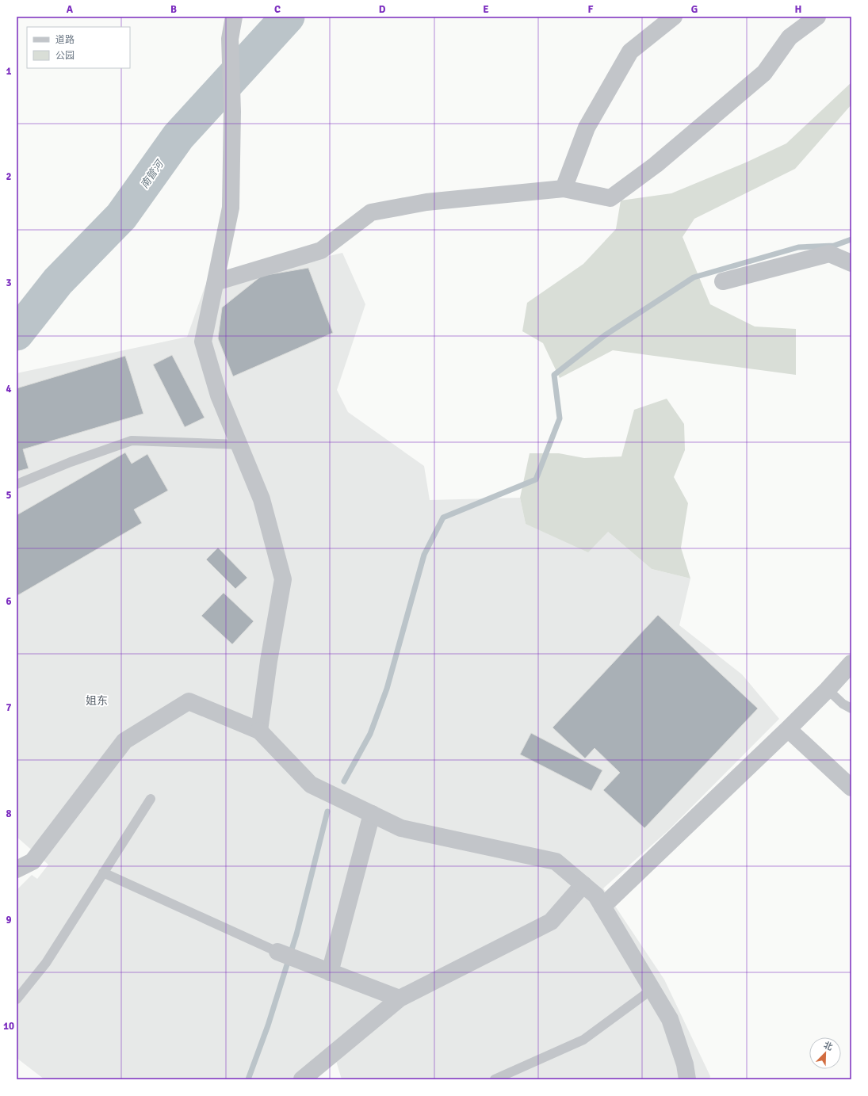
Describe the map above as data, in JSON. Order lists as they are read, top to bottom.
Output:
{
  "districts": ["姐东"],
  "water": ["南管河"],
  "legend": ["道路", "公园"],
  "north": "top right",
  "grid": {
    "columns": [
      "A",
      "B",
      "C",
      "D",
      "E",
      "F",
      "G",
      "H"
    ],
    "rows": [
      "1",
      "2",
      "3",
      "4",
      "5",
      "6",
      "7",
      "8",
      "9",
      "10"
    ]
  }
}
